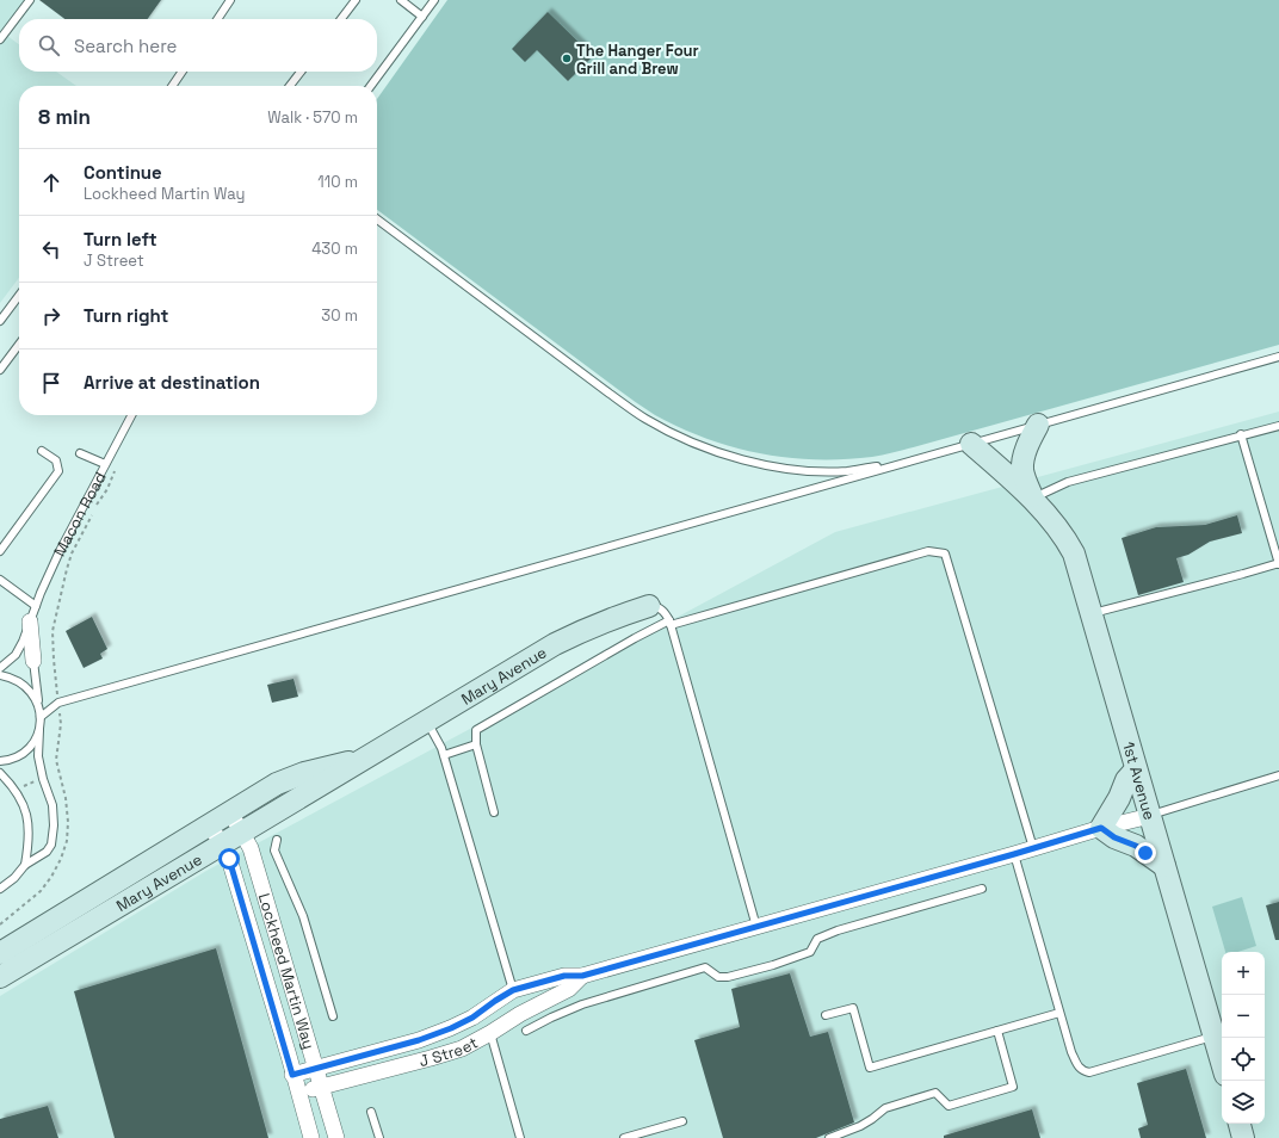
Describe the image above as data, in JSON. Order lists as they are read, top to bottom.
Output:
{
  "streets": {
    "street": [
      "Macon Road",
      "Mary Avenue",
      "1st Avenue",
      "Lockheed Martin Way",
      "J Street"
    ]
  },
  "crossings": [
    ["Mary Avenue", "Lockheed Martin Way"],
    ["1st Avenue", "J Street"],
    ["Lockheed Martin Way", "J Street"]
  ],
  "places": ["The Hanger Four Grill and Brew"],
  "page": {
    "search": "Search here",
    "heading": ["8 min", "Walk · 570 m"],
    "list": [
      ["Continue", "Lockheed Martin Way", "110 m"],
      ["Turn left", "J Street", "430 m"],
      ["Turn right", "30 m"],
      "Arrive at destination"
    ],
    "map_buttons": ["+", "−"]
  }
}
